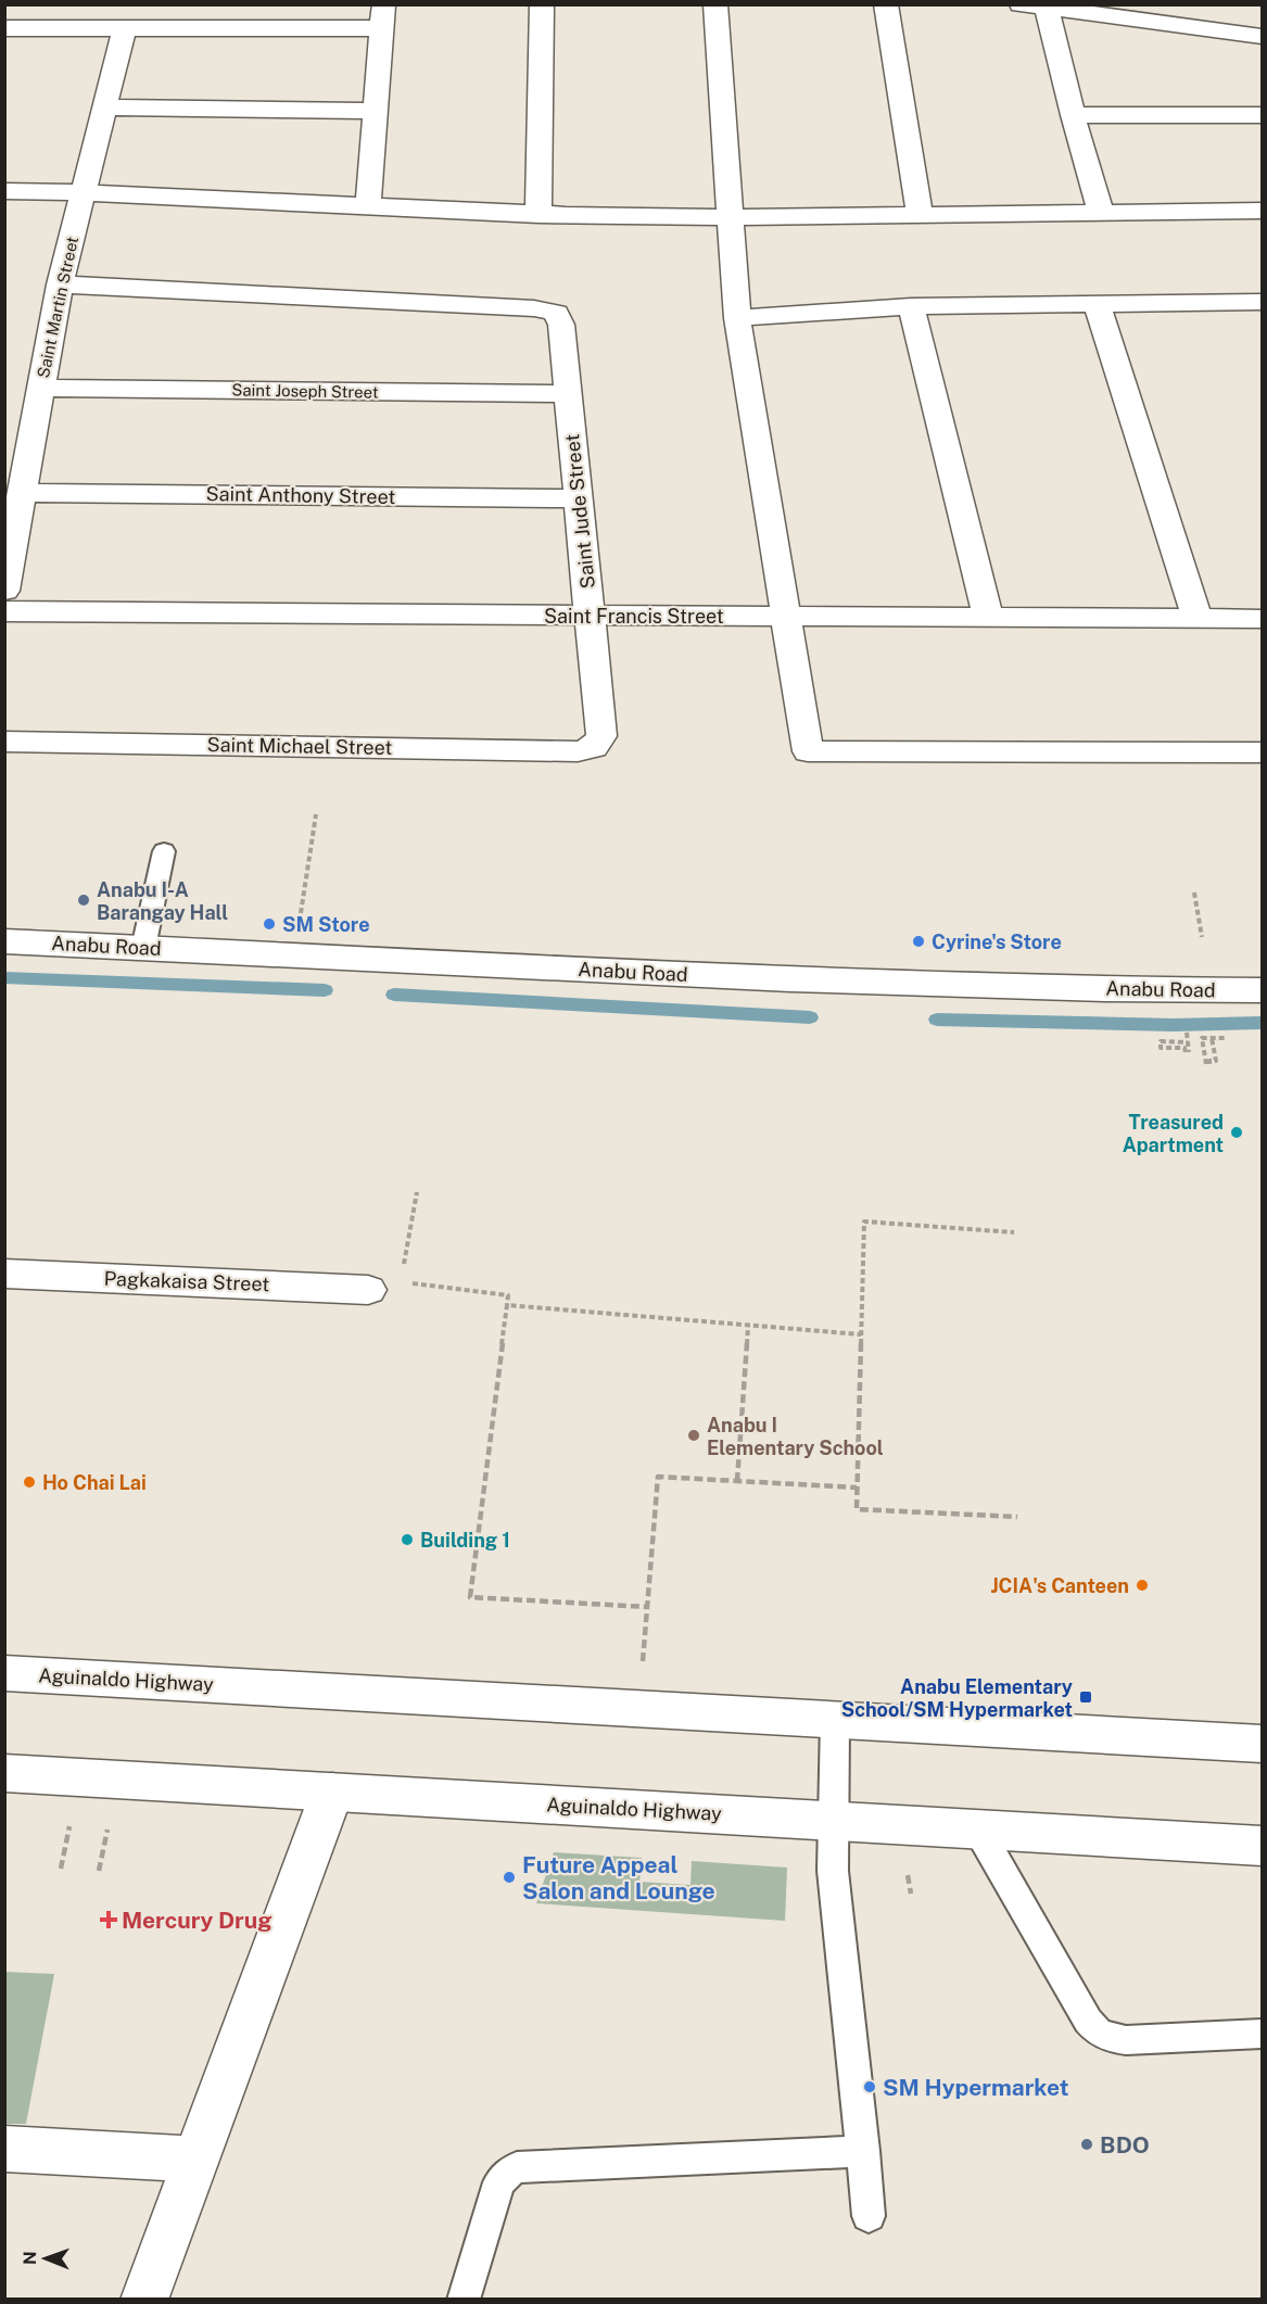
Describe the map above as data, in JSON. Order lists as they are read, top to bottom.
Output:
{
  "streets": {
    "main road": [
      "Saint Martin Street",
      "Saint Joseph Street",
      "Saint Anthony Street",
      "Saint Jude Street",
      "Saint Francis Street",
      "Saint Michael Street",
      "Anabu Road",
      "Pagkakaisa Street",
      "Aguinaldo Highway"
    ]
  },
  "crossings": [
    ["Saint Martin Street", "Saint Joseph Street"],
    ["Saint Martin Street", "Saint Anthony Street"],
    ["Saint Martin Street", "Saint Jude Street"],
    ["Saint Joseph Street", "Saint Jude Street"],
    ["Saint Anthony Street", "Saint Jude Street"],
    ["Saint Jude Street", "Saint Francis Street"],
    ["Saint Jude Street", "Saint Michael Street"]
  ],
  "places": {
    "other": [
      "Anabu I-A Barangay Hall",
      "SM Store",
      "Cyrine's Store",
      "Treasured Apartment",
      "Anabu I Elementary School",
      "Ho Chai Lai",
      "Building 1",
      "JCIA's Canteen",
      "Future Appeal Salon and Lounge",
      "SM Hypermarket",
      "BDO"
    ],
    "transit": ["Anabu Elementary School/SM Hypermarket"],
    "health": ["Mercury Drug"]
  },
  "north": "left"
}
